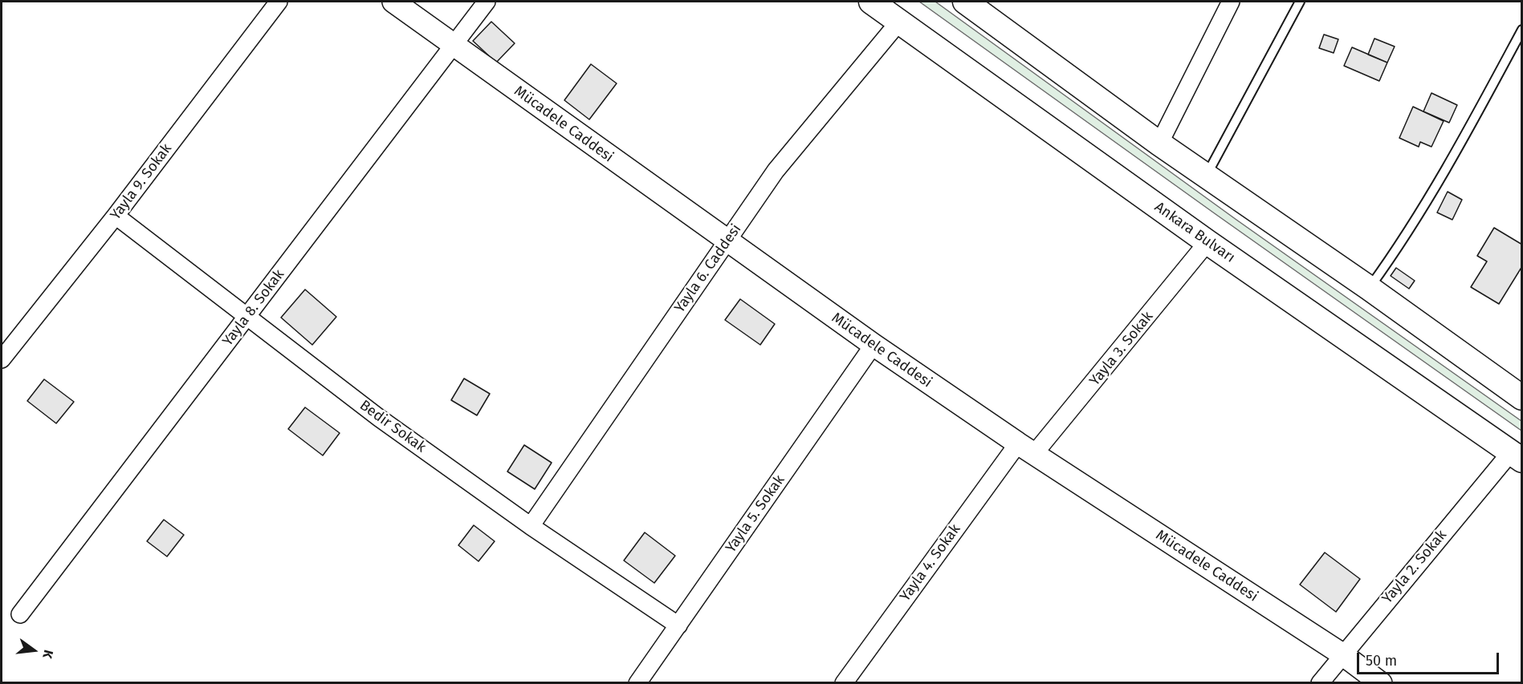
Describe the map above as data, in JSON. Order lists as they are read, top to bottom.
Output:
{
  "streets": {
    "main road": ["Ankara Bulvarı"],
    "street": [
      "Mücadele Caddesi",
      "Yayla 9. Sokak",
      "Yayla 6. Caddesi",
      "Yayla 8. Sokak",
      "Yayla 3. Sokak",
      "Bedir Sokak",
      "Yayla 5. Sokak",
      "Yayla 4. Sokak",
      "Yayla 2. Sokak"
    ]
  },
  "crossings": [
    ["Mücadele Caddesi", "Yayla 6. Caddesi"],
    ["Mücadele Caddesi", "Yayla 8. Sokak"],
    ["Mücadele Caddesi", "Yayla 3. Sokak"],
    ["Mücadele Caddesi", "Yayla 5. Sokak"],
    ["Mücadele Caddesi", "Yayla 4. Sokak"],
    ["Mücadele Caddesi", "Yayla 2. Sokak"],
    ["Yayla 9. Sokak", "Bedir Sokak"],
    ["Ankara Bulvarı", "Yayla 6. Caddesi"],
    ["Ankara Bulvarı", "Yayla 3. Sokak"],
    ["Ankara Bulvarı", "Yayla 2. Sokak"],
    ["Yayla 6. Caddesi", "Bedir Sokak"],
    ["Yayla 8. Sokak", "Bedir Sokak"],
    ["Yayla 3. Sokak", "Yayla 4. Sokak"],
    ["Bedir Sokak", "Yayla 5. Sokak"]
  ],
  "scale_bar": "50 m",
  "north": "right"
}
